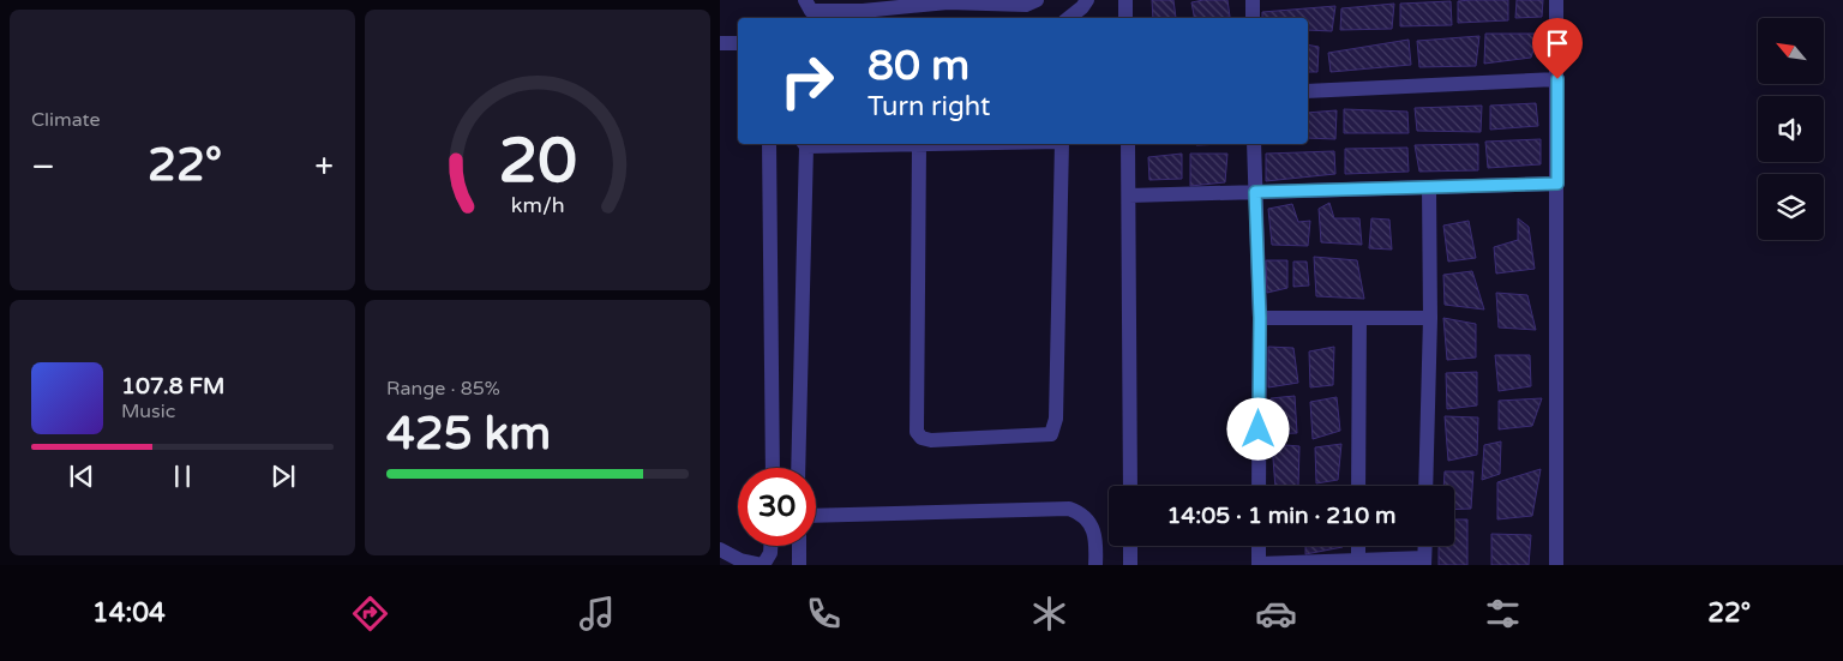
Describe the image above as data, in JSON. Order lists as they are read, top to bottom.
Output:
{
  "north": "top left",
  "page": {
    "tile": [
      "Climate",
      ["Range · 85%", "425 km"]
    ],
    "turn": ["80 m", "Turn right"],
    "heat": ["−", "22°", "+"],
    "song": ["107.8 FM", "Music"],
    "limit": "30",
    "trip": "14:05 · 1 min · 210 m",
    "tabs": ["14:04", "22°"],
    "gauge": ["20", "km/h"]
  }
}
